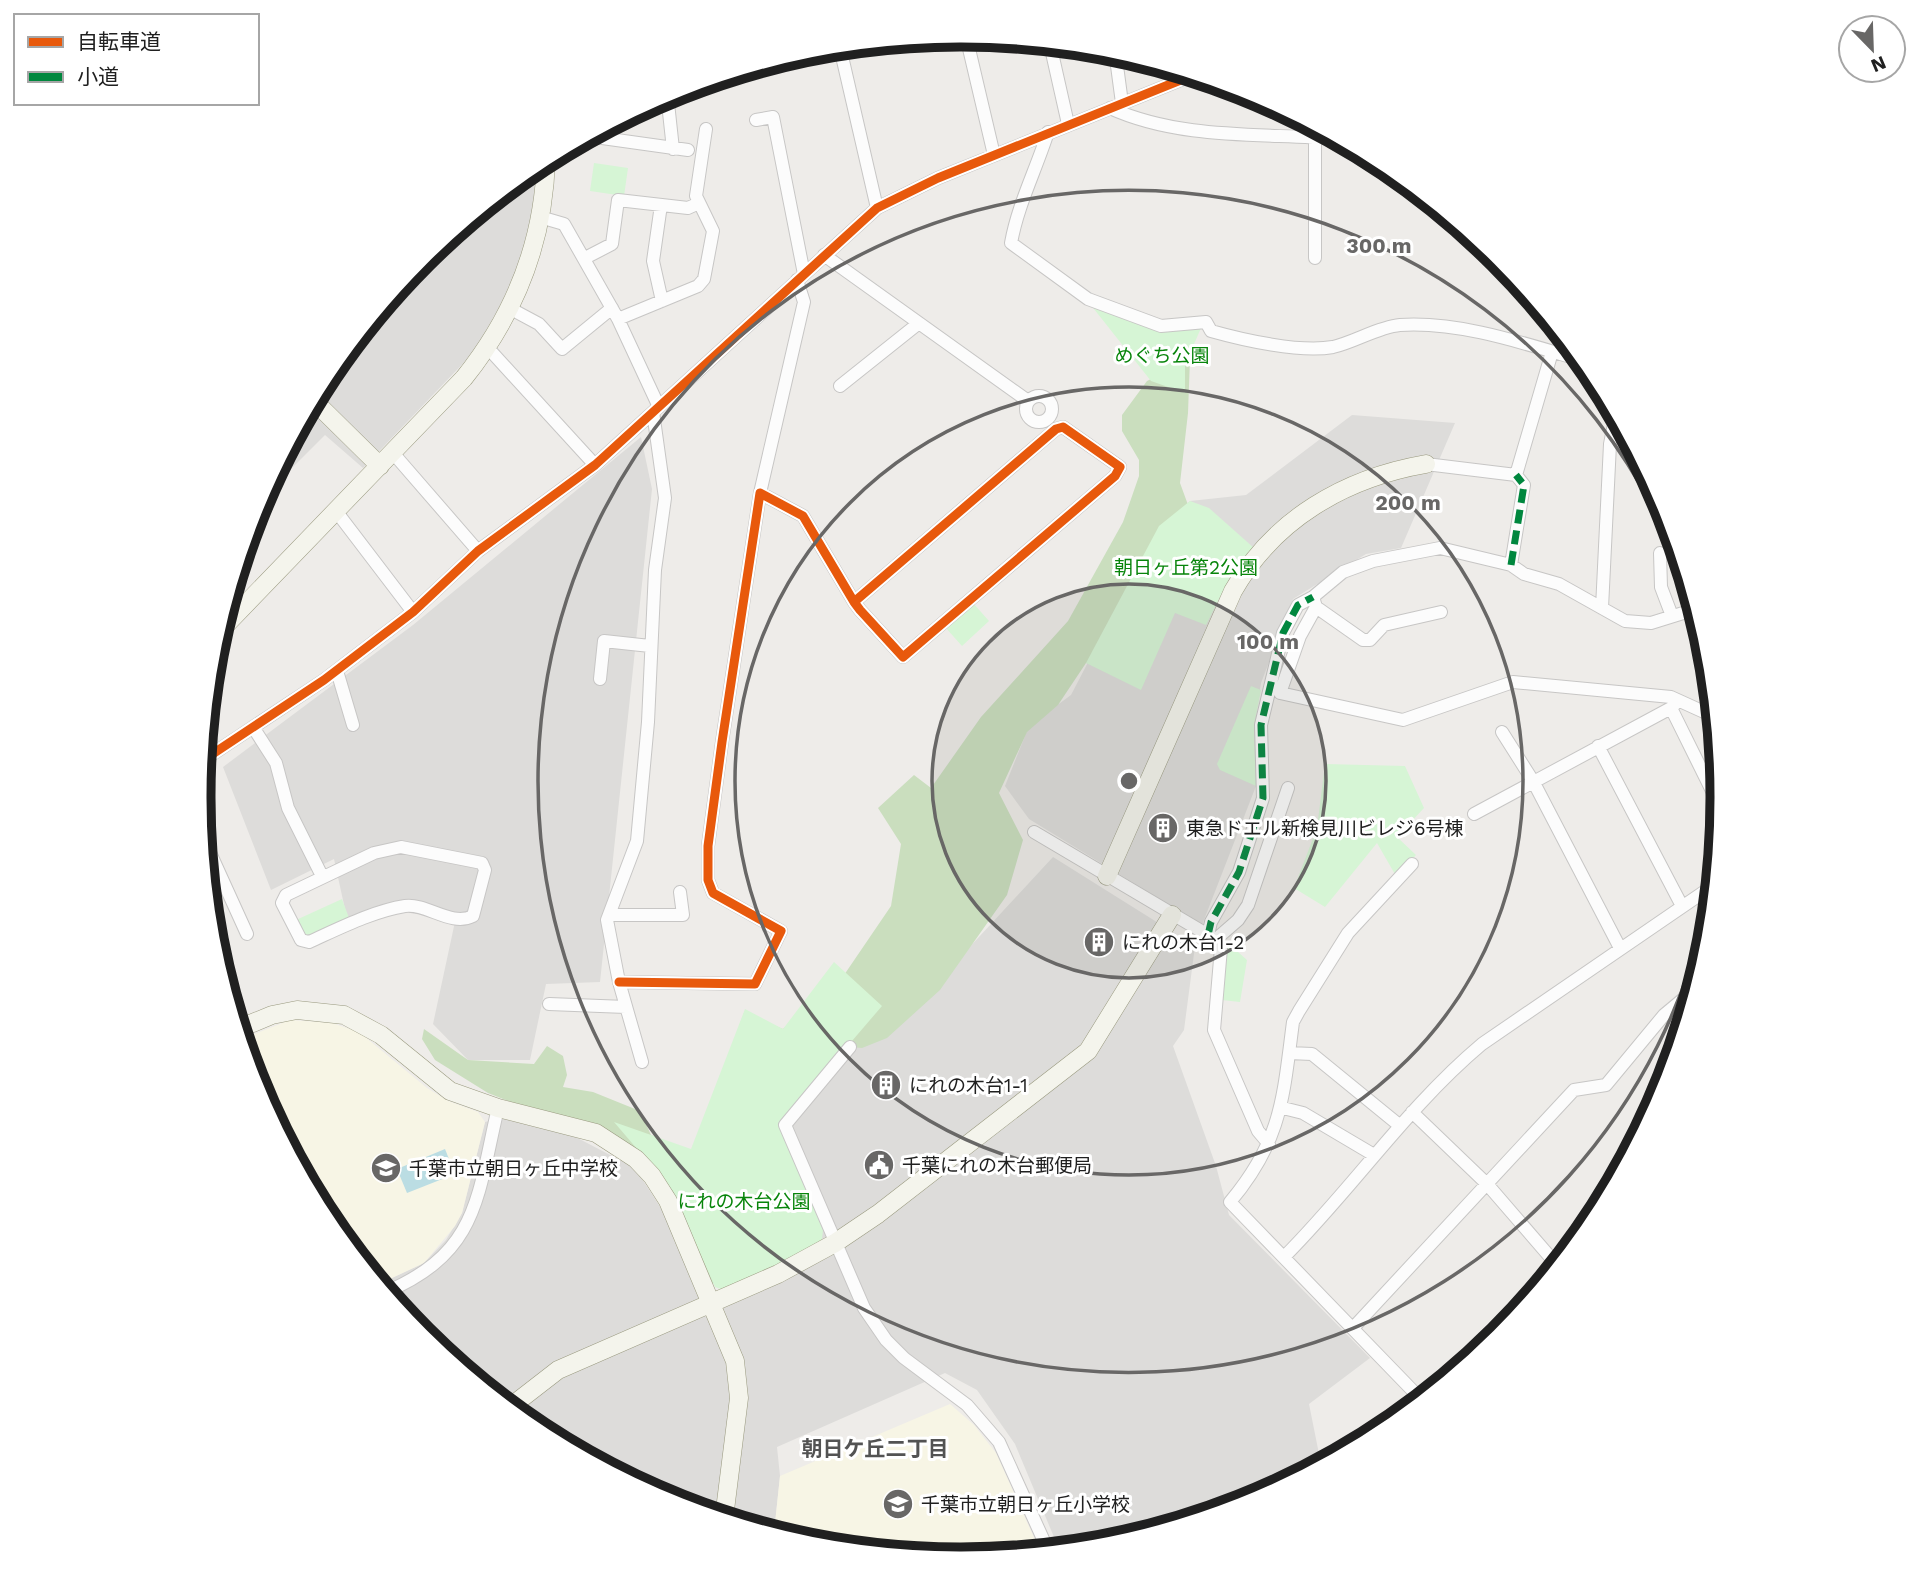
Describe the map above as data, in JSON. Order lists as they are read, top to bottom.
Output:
{
  "districts": ["朝日ケ丘二丁目"],
  "parks": ["めぐち公園", "朝日ヶ丘第2公園", "にれの木台公園"],
  "places": {
    "building": ["東急ドエル新検見川ビレジ6号棟", "にれの木台1-2", "にれの木台1-1"],
    "public building": ["千葉にれの木台郵便局"],
    "school or university": ["千葉市立朝日ヶ丘中学校", "千葉市立朝日ヶ丘小学校"]
  },
  "legend": ["自転車道", "小道"],
  "north": "bottom right",
  "rings": ["300 m", "200 m", "100 m"]
}
